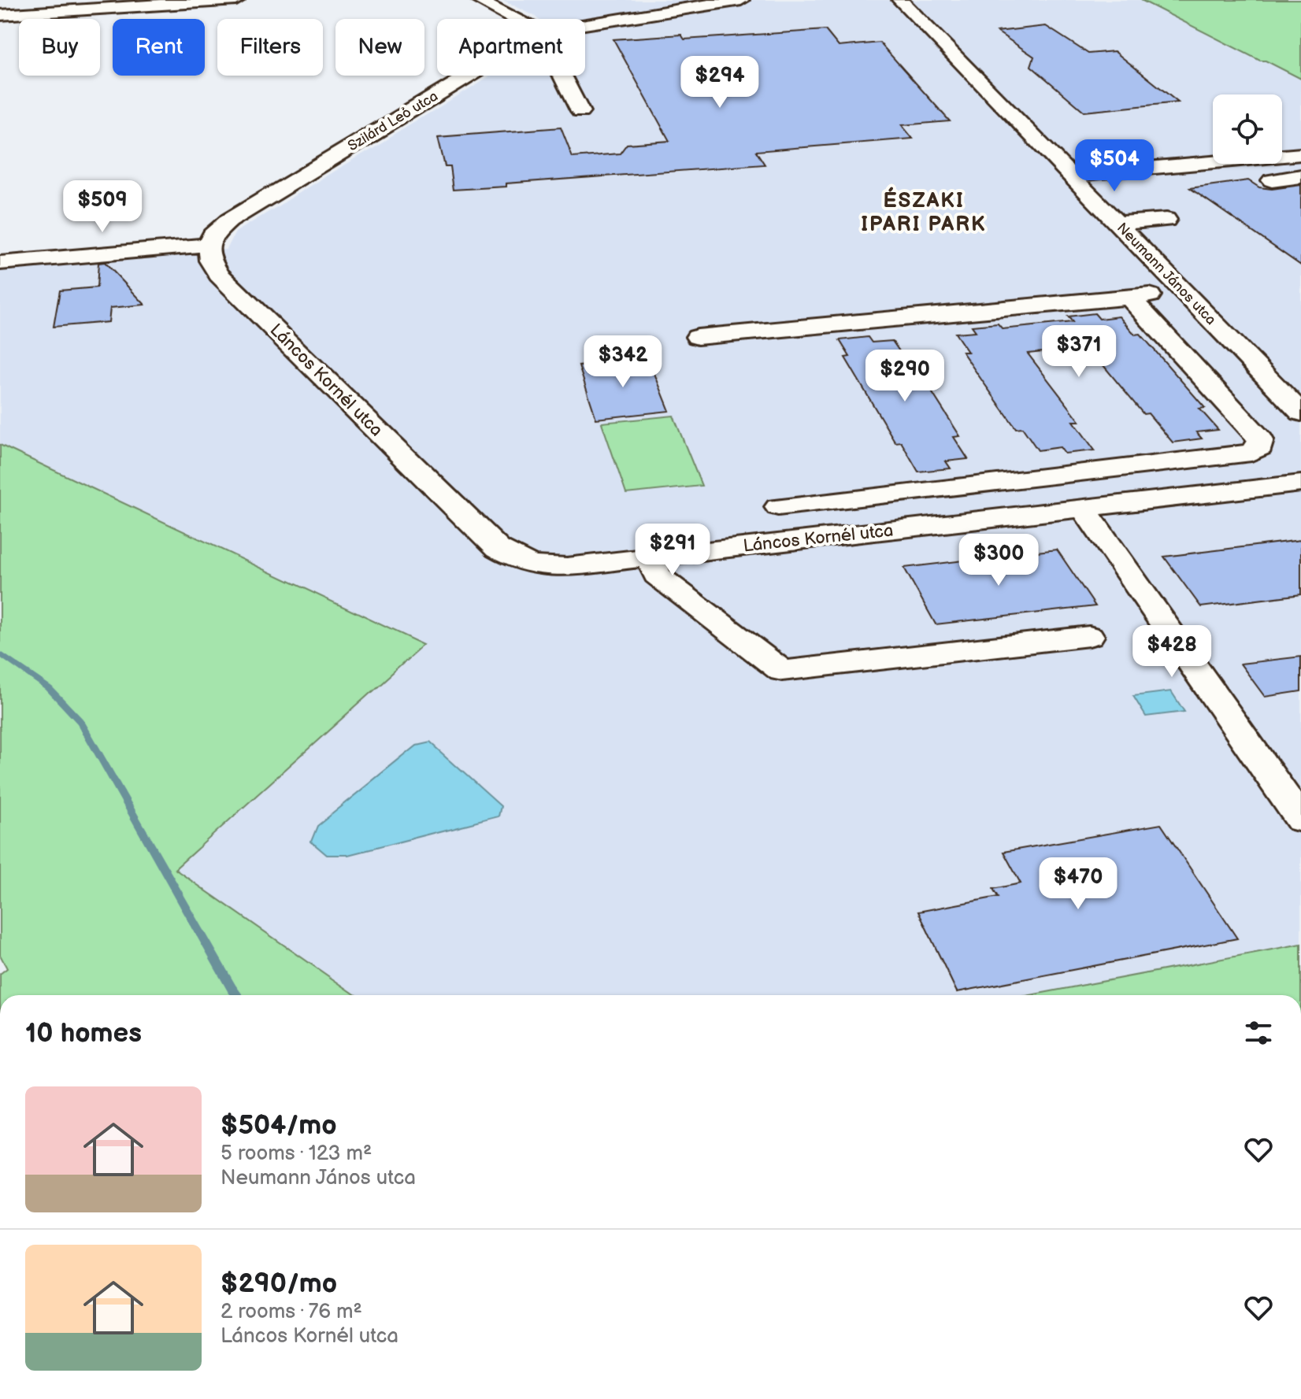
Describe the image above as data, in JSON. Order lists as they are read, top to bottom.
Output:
{
  "streets": {
    "street": ["Szilárd Leó utca", "Neumann János utca", "Láncos Kornél utca"]
  },
  "crossings": [
    ["Szilárd Leó utca", "Láncos Kornél utca"]
  ],
  "districts": ["ÉSZAKI IPARI PARK"],
  "page": {
    "chip": [
      "Buy",
      "Rent",
      "Filters",
      "New",
      "Apartment"
    ],
    "price": [
      "$294",
      "$504",
      "$509",
      "$371",
      "$342",
      "$290",
      "$291",
      "$300",
      "$428",
      "$470"
    ],
    "heading": "10 homes",
    "list": [
      {
        "name": "$504/mo",
        "note": "5 rooms · 123 m² · Neumann János utca"
      },
      {
        "name": "$290/mo",
        "note": "2 rooms · 76 m² · Láncos Kornél utca"
      }
    ]
  }
}
